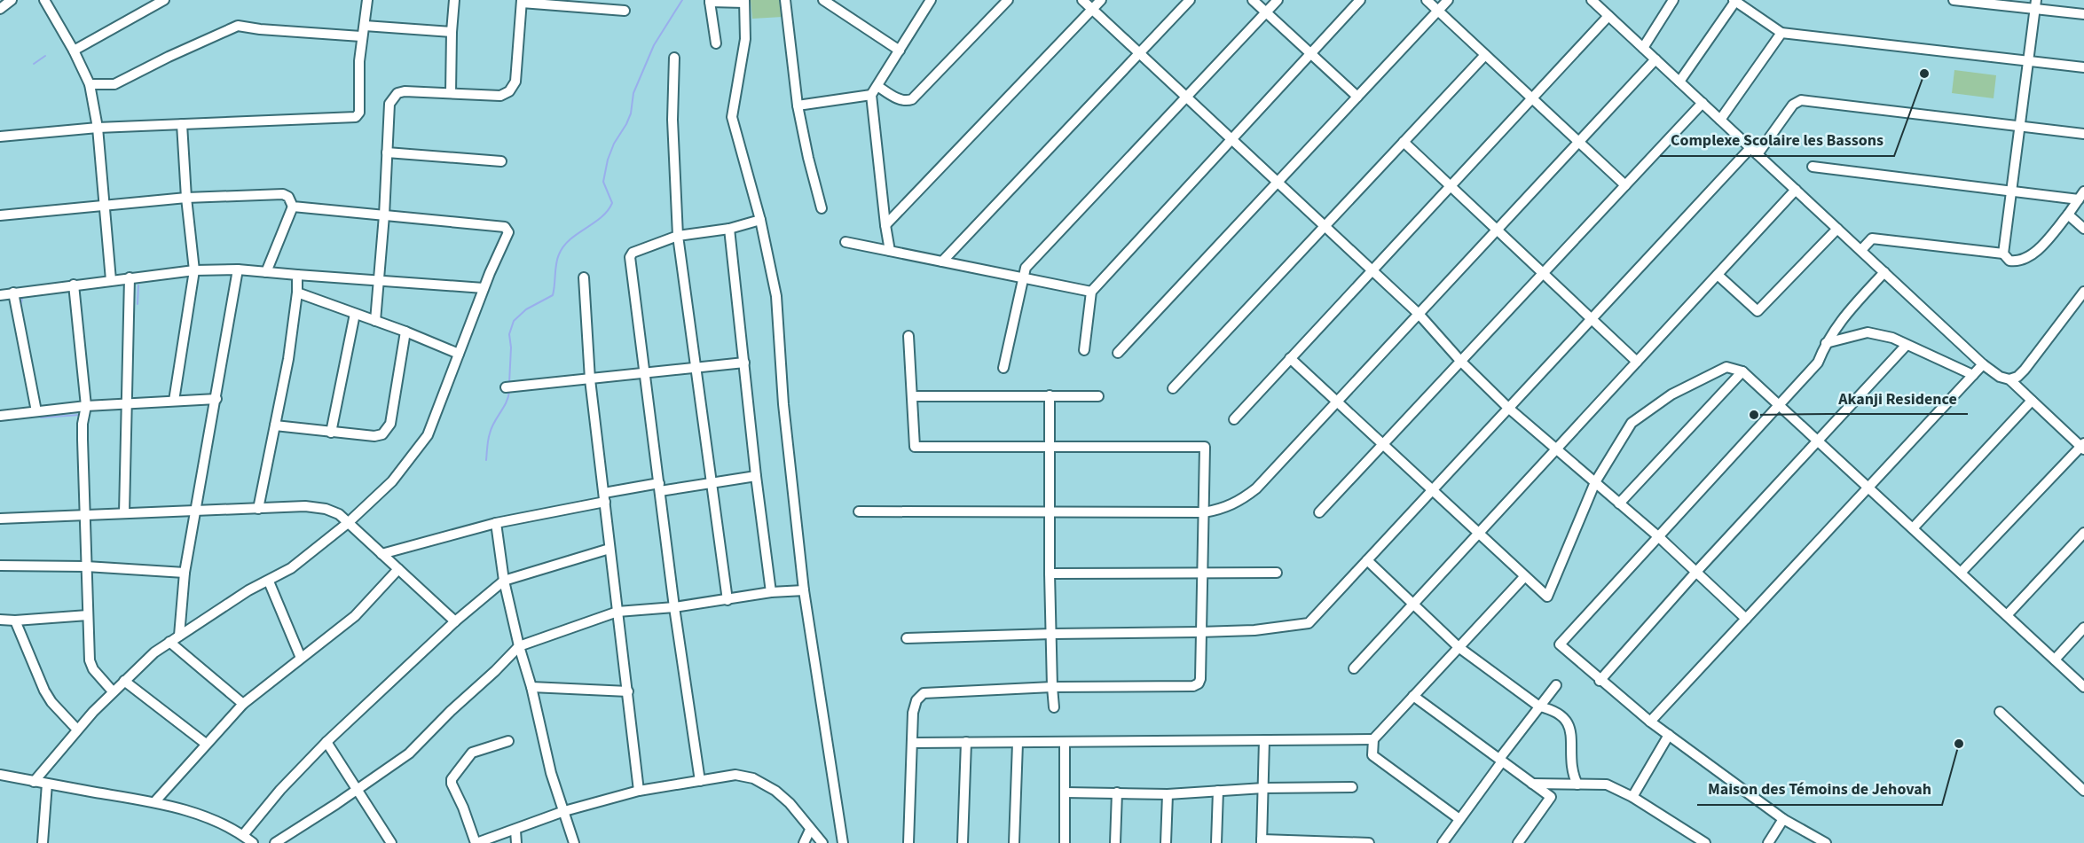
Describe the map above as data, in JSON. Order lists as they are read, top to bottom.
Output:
{
  "places": ["Complexe Scolaire les Bassons", "Akanji Residence", "Maison des Témoins de Jehovah"]
}
